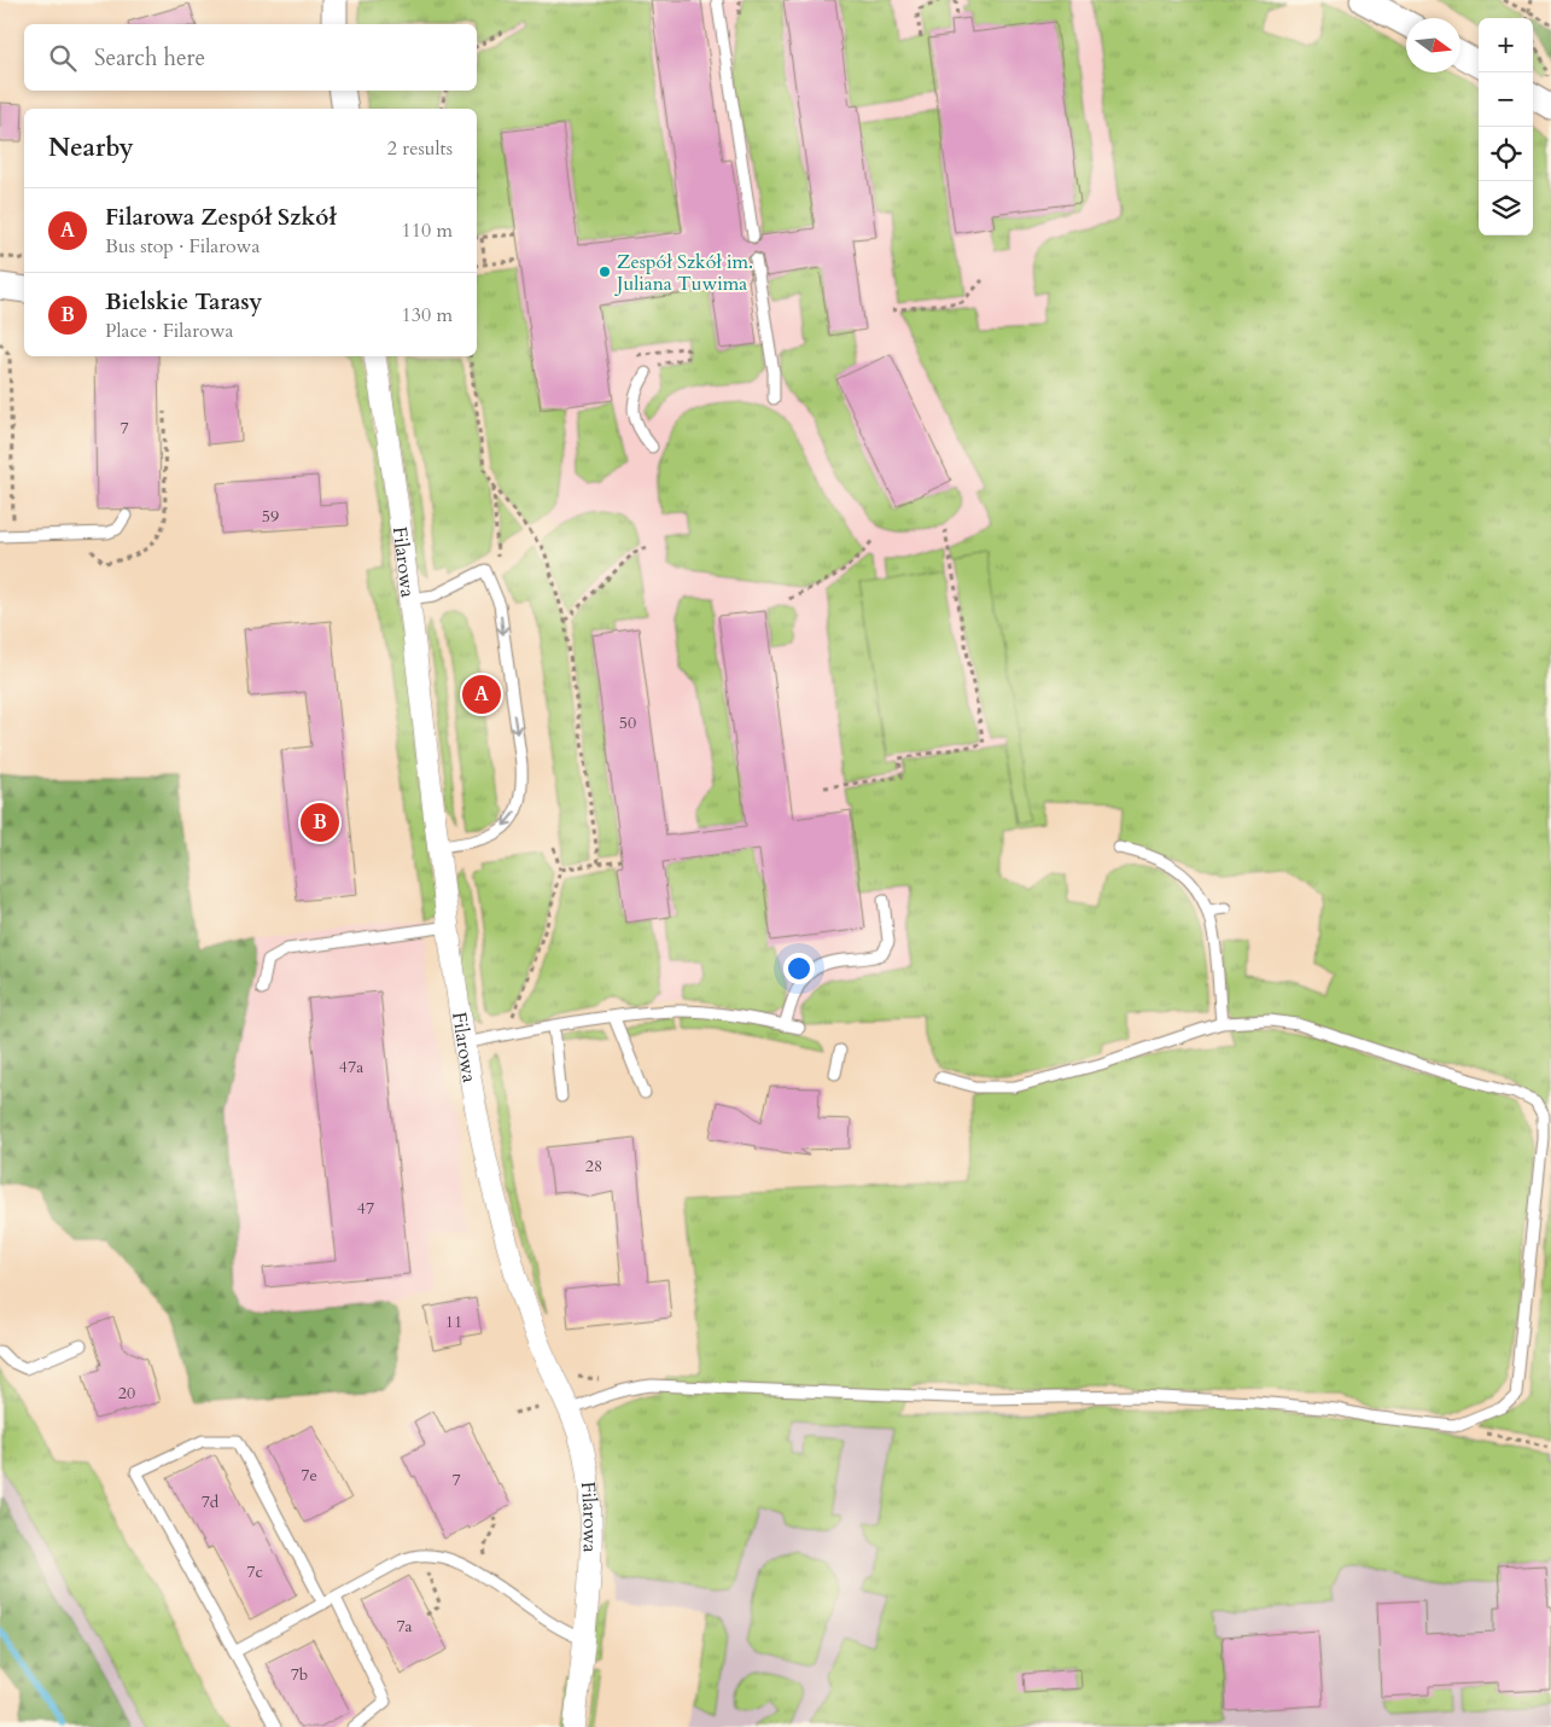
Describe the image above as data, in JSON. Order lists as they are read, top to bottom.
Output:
{
  "streets": {
    "street": ["Filarowa"]
  },
  "places": ["Zespół Szkół im. Juliana Tuwima"],
  "house_numbers": [
    "7",
    "59",
    "50",
    "47a",
    "28",
    "47",
    "11",
    "20",
    "7e",
    "7",
    "7d",
    "7c",
    "7a",
    "7b"
  ],
  "north": "right",
  "page": {
    "map_buttons": ["+", "−"],
    "search": "Search here",
    "heading": ["Nearby", "2 results"],
    "list": [
      {
        "mark": "A",
        "name": "Filarowa Zespół Szkół",
        "note": "Bus stop · Filarowa",
        "value": "110 m"
      },
      {
        "mark": "B",
        "name": "Bielskie Tarasy",
        "note": "Place · Filarowa",
        "value": "130 m"
      }
    ],
    "pins": ["A", "B"]
  }
}
